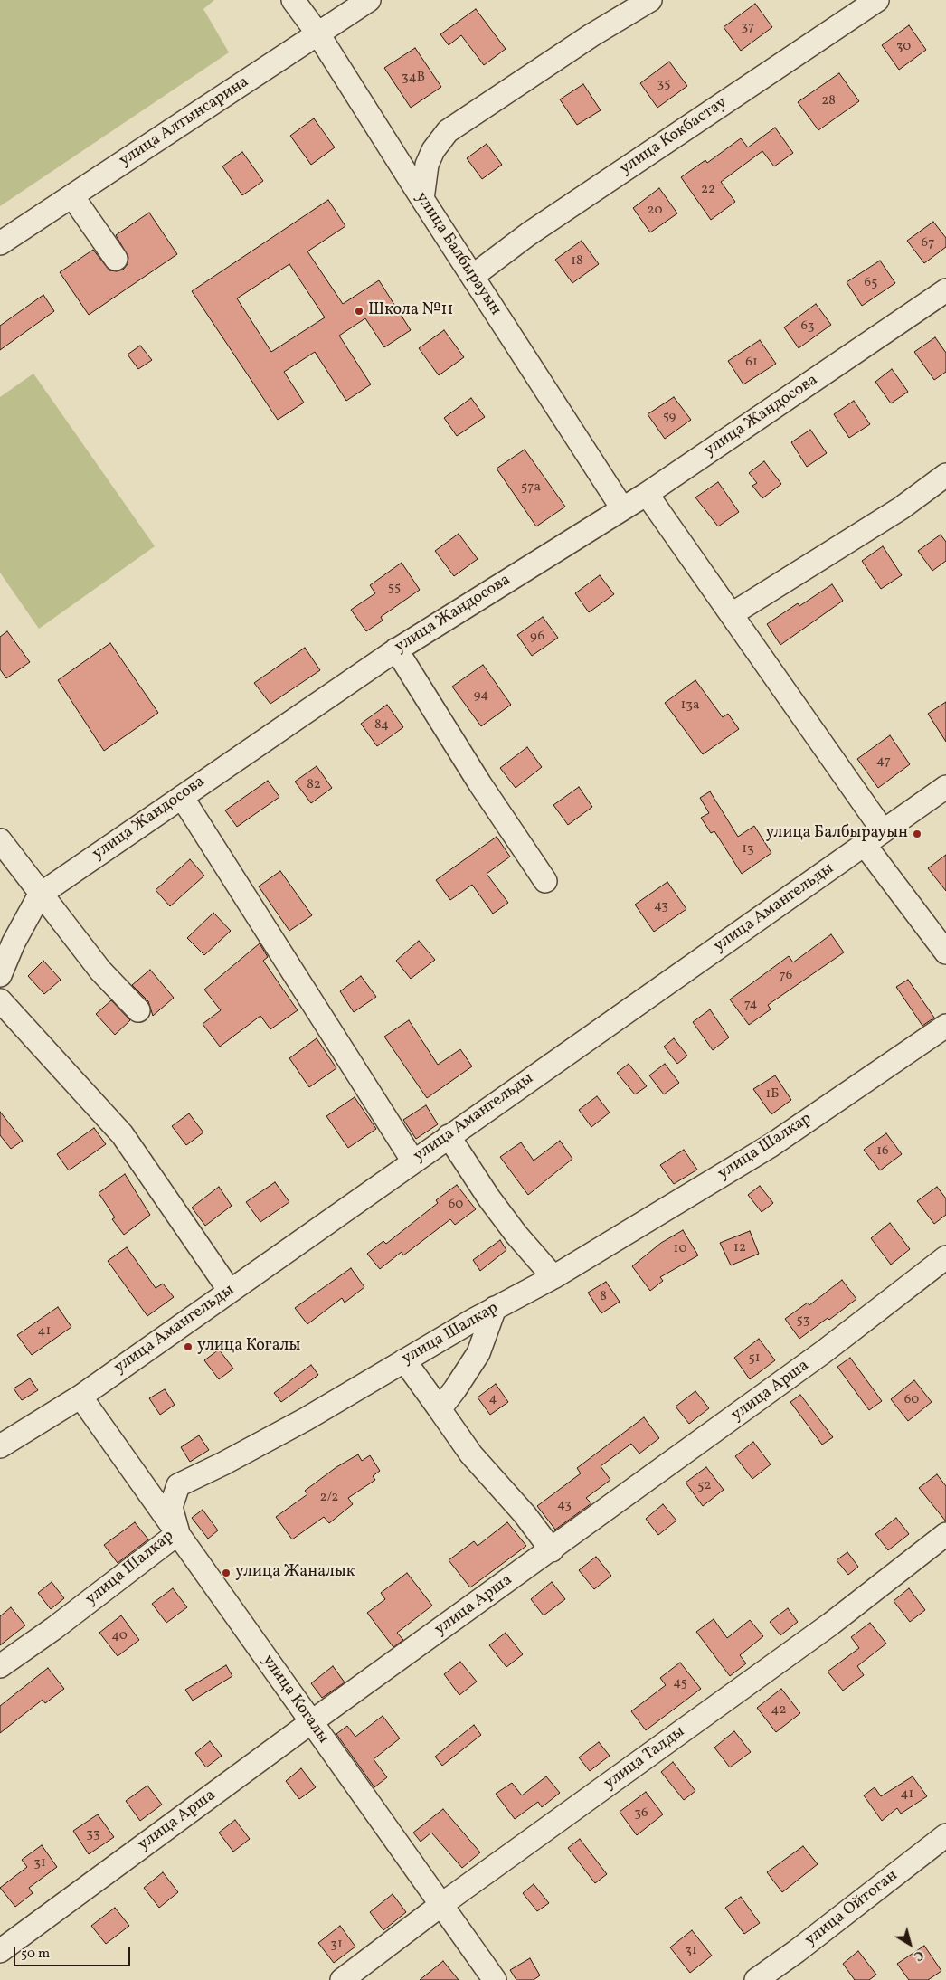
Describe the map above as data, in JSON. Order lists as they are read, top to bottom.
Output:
{
  "streets": {
    "street": [
      "улица Алтынсарина",
      "улица Кокбастау",
      "улица Балбырауын",
      "улица Жандосова",
      "улица Амангельды",
      "улица Шалкар",
      "улица Арша",
      "улица Когалы",
      "улица Талды",
      "улица Ойтоган"
    ]
  },
  "crossings": [
    ["улица Алтынсарина", "улица Балбырауын"],
    ["улица Кокбастау", "улица Балбырауын"],
    ["улица Балбырауын", "улица Жандосова"],
    ["улица Амангельды", "улица Когалы"],
    ["улица Шалкар", "улица Когалы"],
    ["улица Арша", "улица Когалы"],
    ["улица Когалы", "улица Талды"]
  ],
  "places": [
    "Школа №11",
    "улица Балбырауын",
    "улица Когалы",
    "улица Жаналык"
  ],
  "house_numbers": [
    "37",
    "30",
    "34В",
    "35",
    "28",
    "22",
    "20",
    "67",
    "18",
    "65",
    "63",
    "61",
    "59",
    "57а",
    "55",
    "96",
    "94",
    "13а",
    "84",
    "47",
    "82",
    "13",
    "43",
    "76",
    "74",
    "1Б",
    "16",
    "60",
    "12",
    "10",
    "8",
    "53",
    "41",
    "51",
    "4",
    "60",
    "52",
    "2/2",
    "43",
    "40",
    "45",
    "42",
    "41",
    "36",
    "33",
    "31",
    "31",
    "31"
  ],
  "scale_bar": "50 m",
  "north": "bottom right"
}
